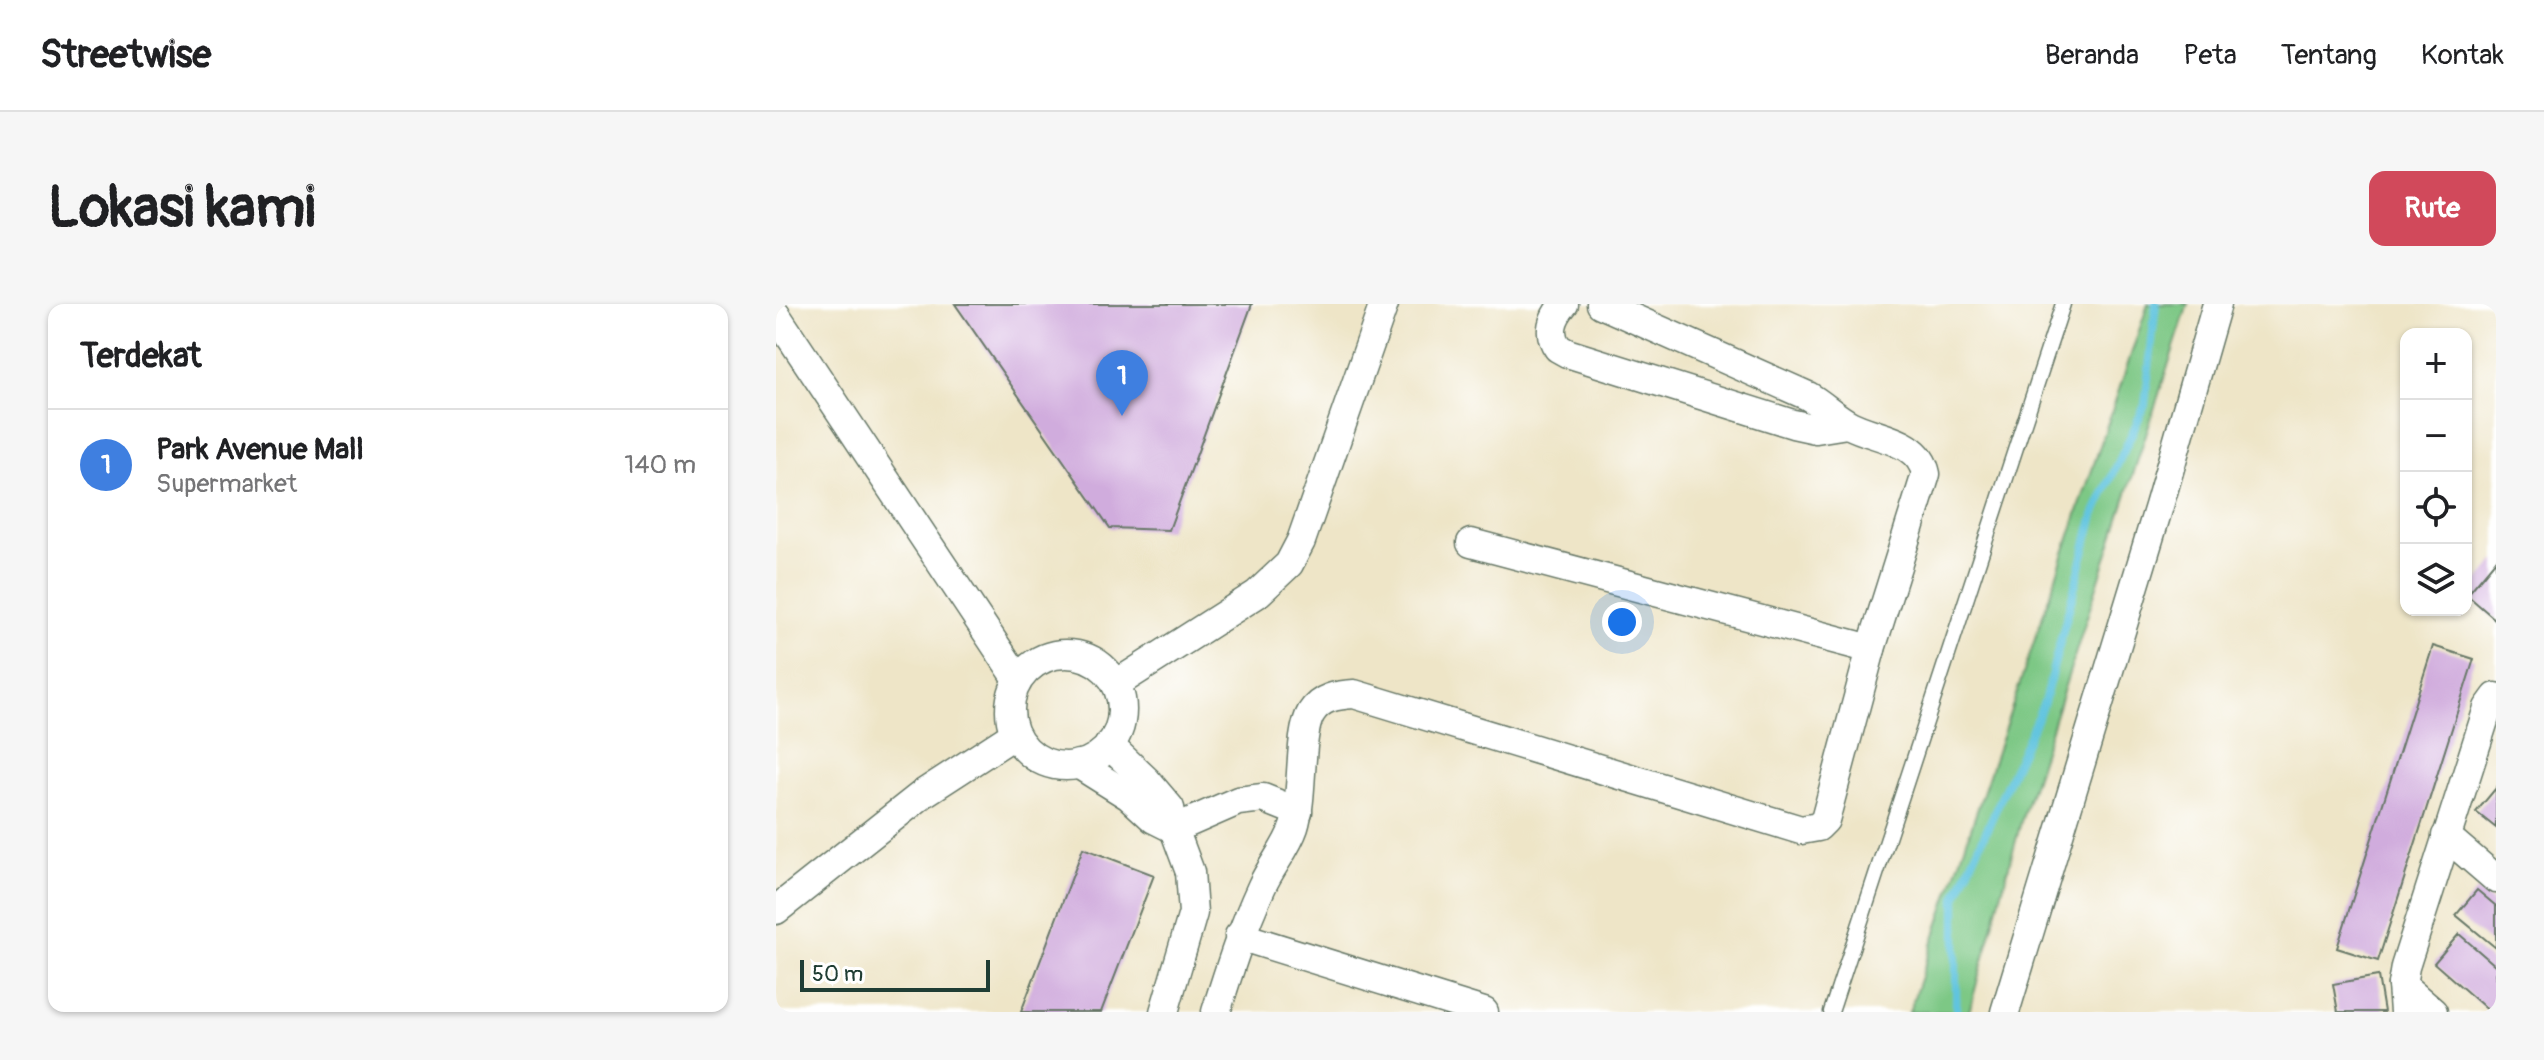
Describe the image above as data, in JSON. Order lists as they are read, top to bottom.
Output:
{
  "scale_bar": "50 m",
  "page": {
    "header": "Streetwise",
    "nav": [
      "Beranda",
      "Peta",
      "Tentang",
      "Kontak"
    ],
    "buttons": "Rute",
    "title": "Lokasi kami",
    "heading": "Terdekat",
    "map_buttons": ["+", "−"],
    "pins": "1",
    "list": [
      {
        "mark": "1",
        "name": "Park Avenue Mall",
        "note": "Supermarket",
        "value": "140 m"
      }
    ],
    "scale": "50 m"
  }
}
